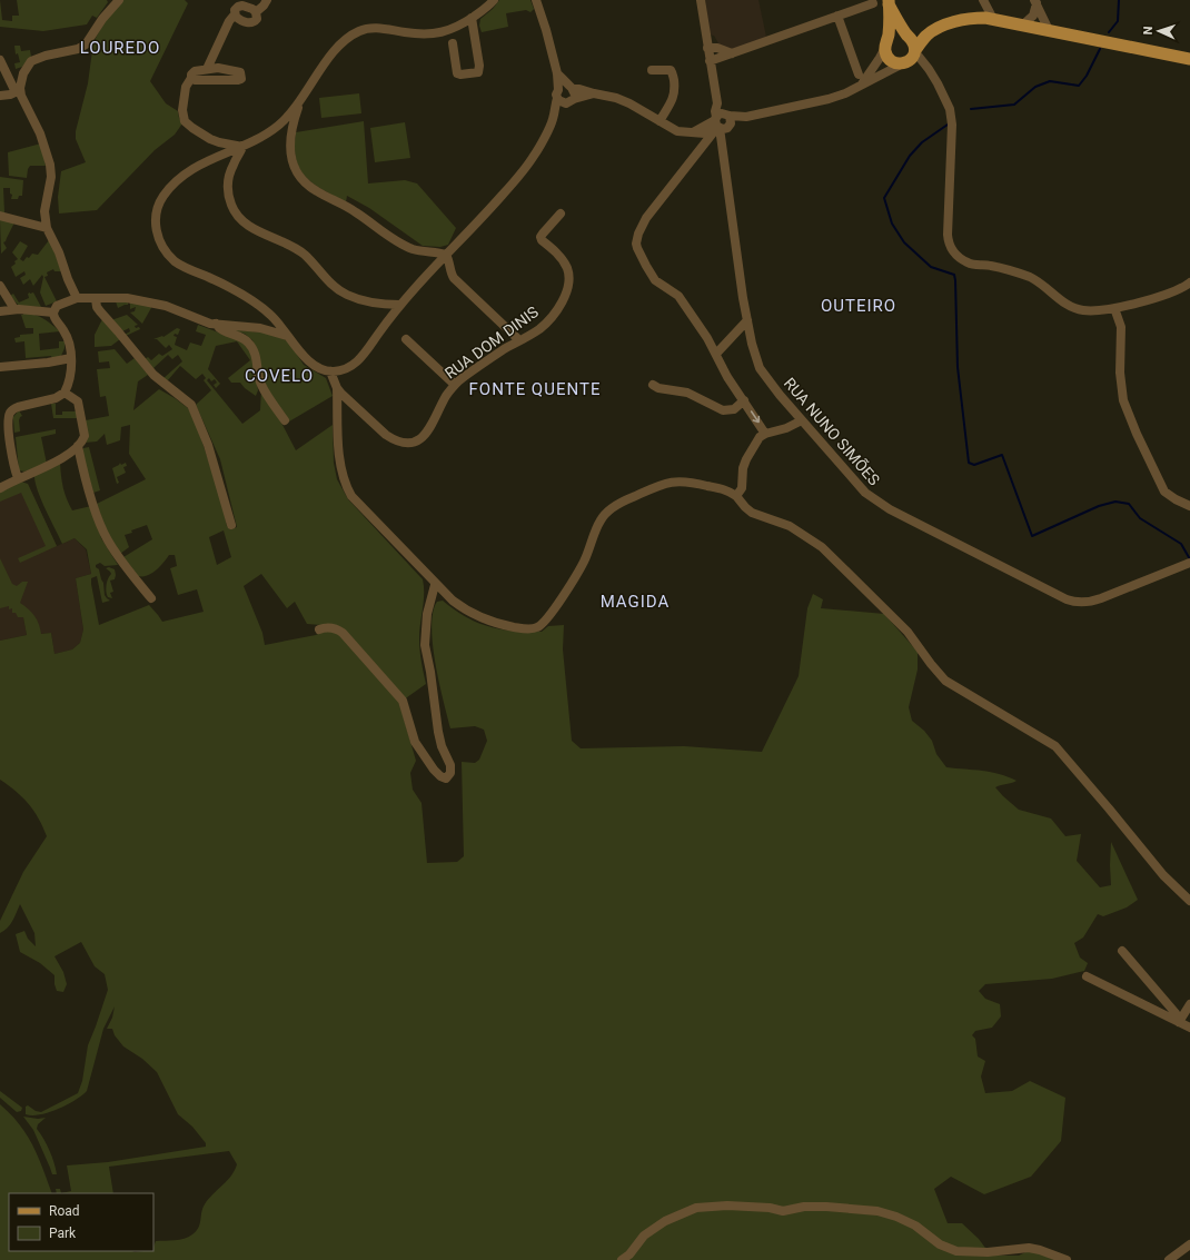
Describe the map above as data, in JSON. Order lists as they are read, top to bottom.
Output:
{
  "streets": {
    "street": ["RUA DOM DINIS", "RUA NUNO SIMÕES"]
  },
  "districts": [
    "LOUREDO",
    "OUTEIRO",
    "COVELO",
    "FONTE QUENTE",
    "MAGIDA"
  ],
  "legend": ["Road", "Park"],
  "north": "left"
}
